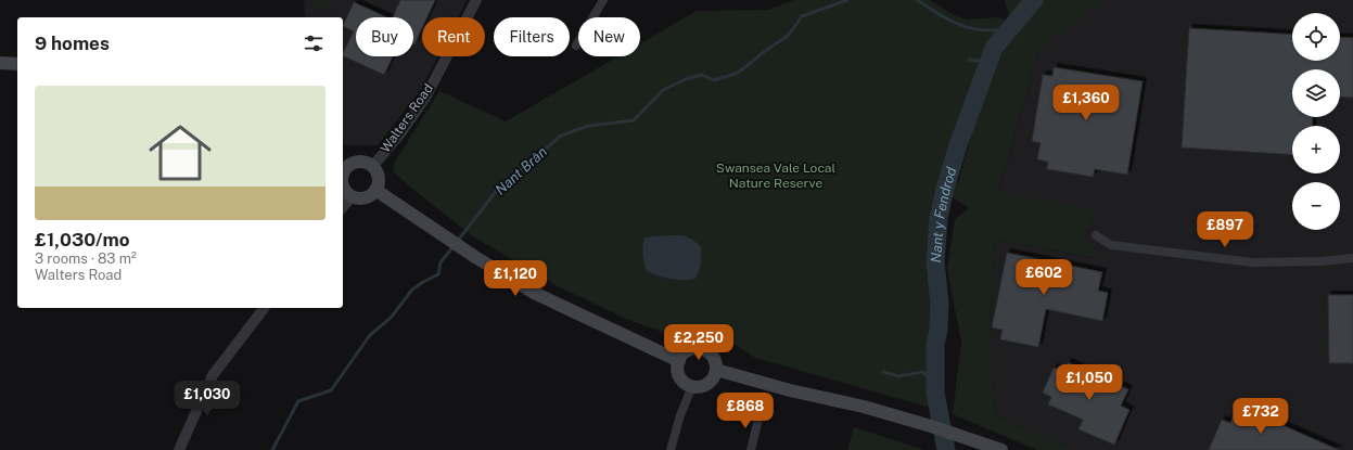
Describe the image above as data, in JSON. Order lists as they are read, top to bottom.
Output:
{
  "streets": {
    "street": ["Walters Road"]
  },
  "water": ["Nant Brân", "Nant y Fendrod"],
  "parks": ["Swansea Vale Local Nature Reserve"],
  "page": {
    "map_buttons": ["+", "−"],
    "chip": [
      "Buy",
      "Rent",
      "Filters",
      "New"
    ],
    "heading": "9 homes",
    "list": [
      {
        "name": "£1,030/mo",
        "note": "3 rooms · 83 m² · Walters Road"
      }
    ],
    "price": [
      "£1,360",
      "£897",
      "£602",
      "£1,120",
      "£2,250",
      "£1,050",
      "£1,030",
      "£868",
      "£732"
    ]
  }
}
